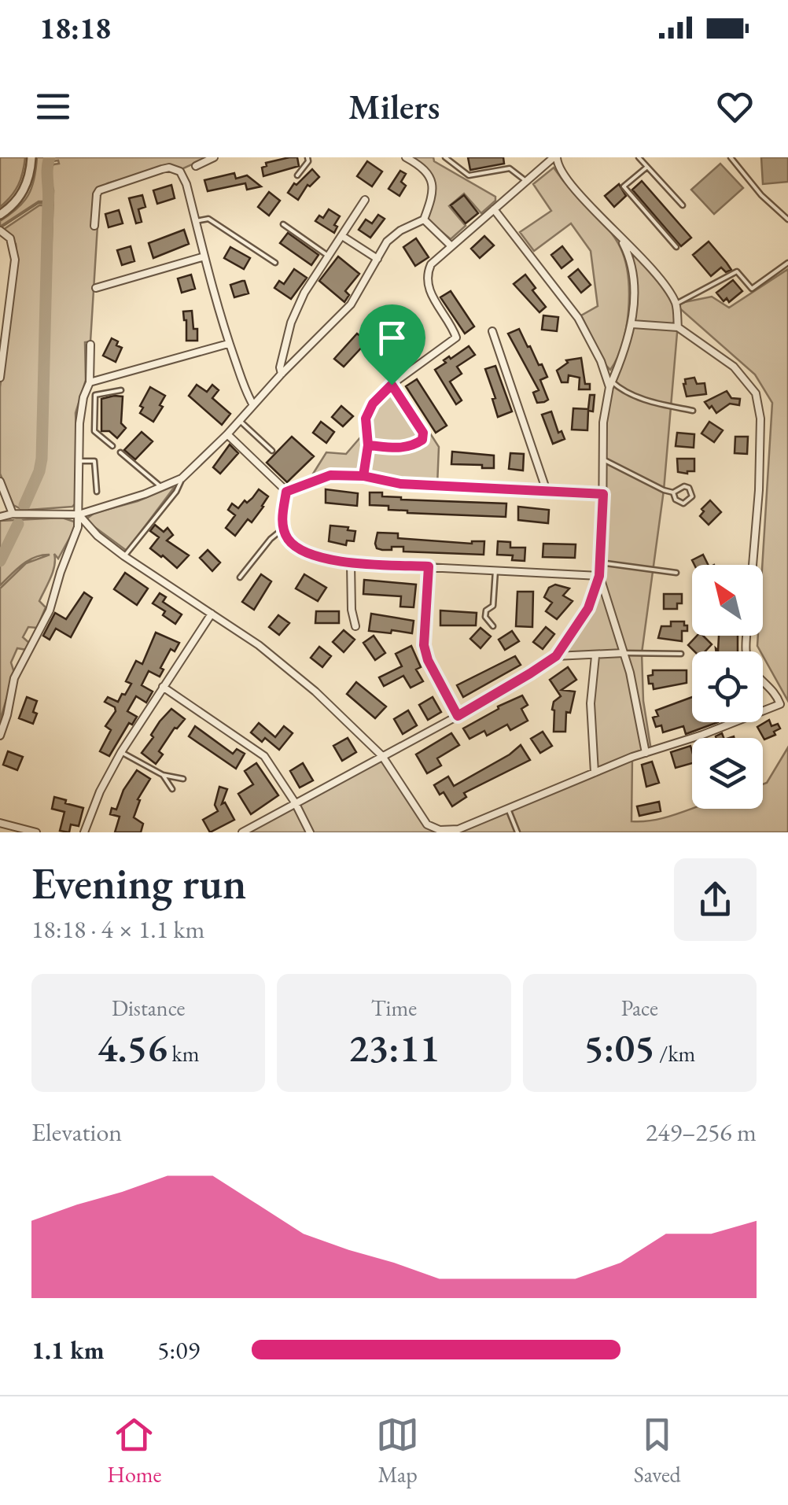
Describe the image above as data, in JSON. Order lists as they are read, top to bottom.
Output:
{
  "north": "top left",
  "page": {
    "status": "18:18",
    "header": "Milers",
    "heading": ["Evening run", "18:18 · 4 × 1.1 km"],
    "stats": [
      ["Distance", "4.56 km"],
      ["Time", "23:11"],
      ["Pace", "5:05 /km"]
    ],
    "chart": ["Elevation", "249–256 m"],
    "list": [
      {
        "name": "1.1 km",
        "note": "5:09"
      }
    ],
    "tabs": ["Home", "Map", "Saved"]
  }
}
